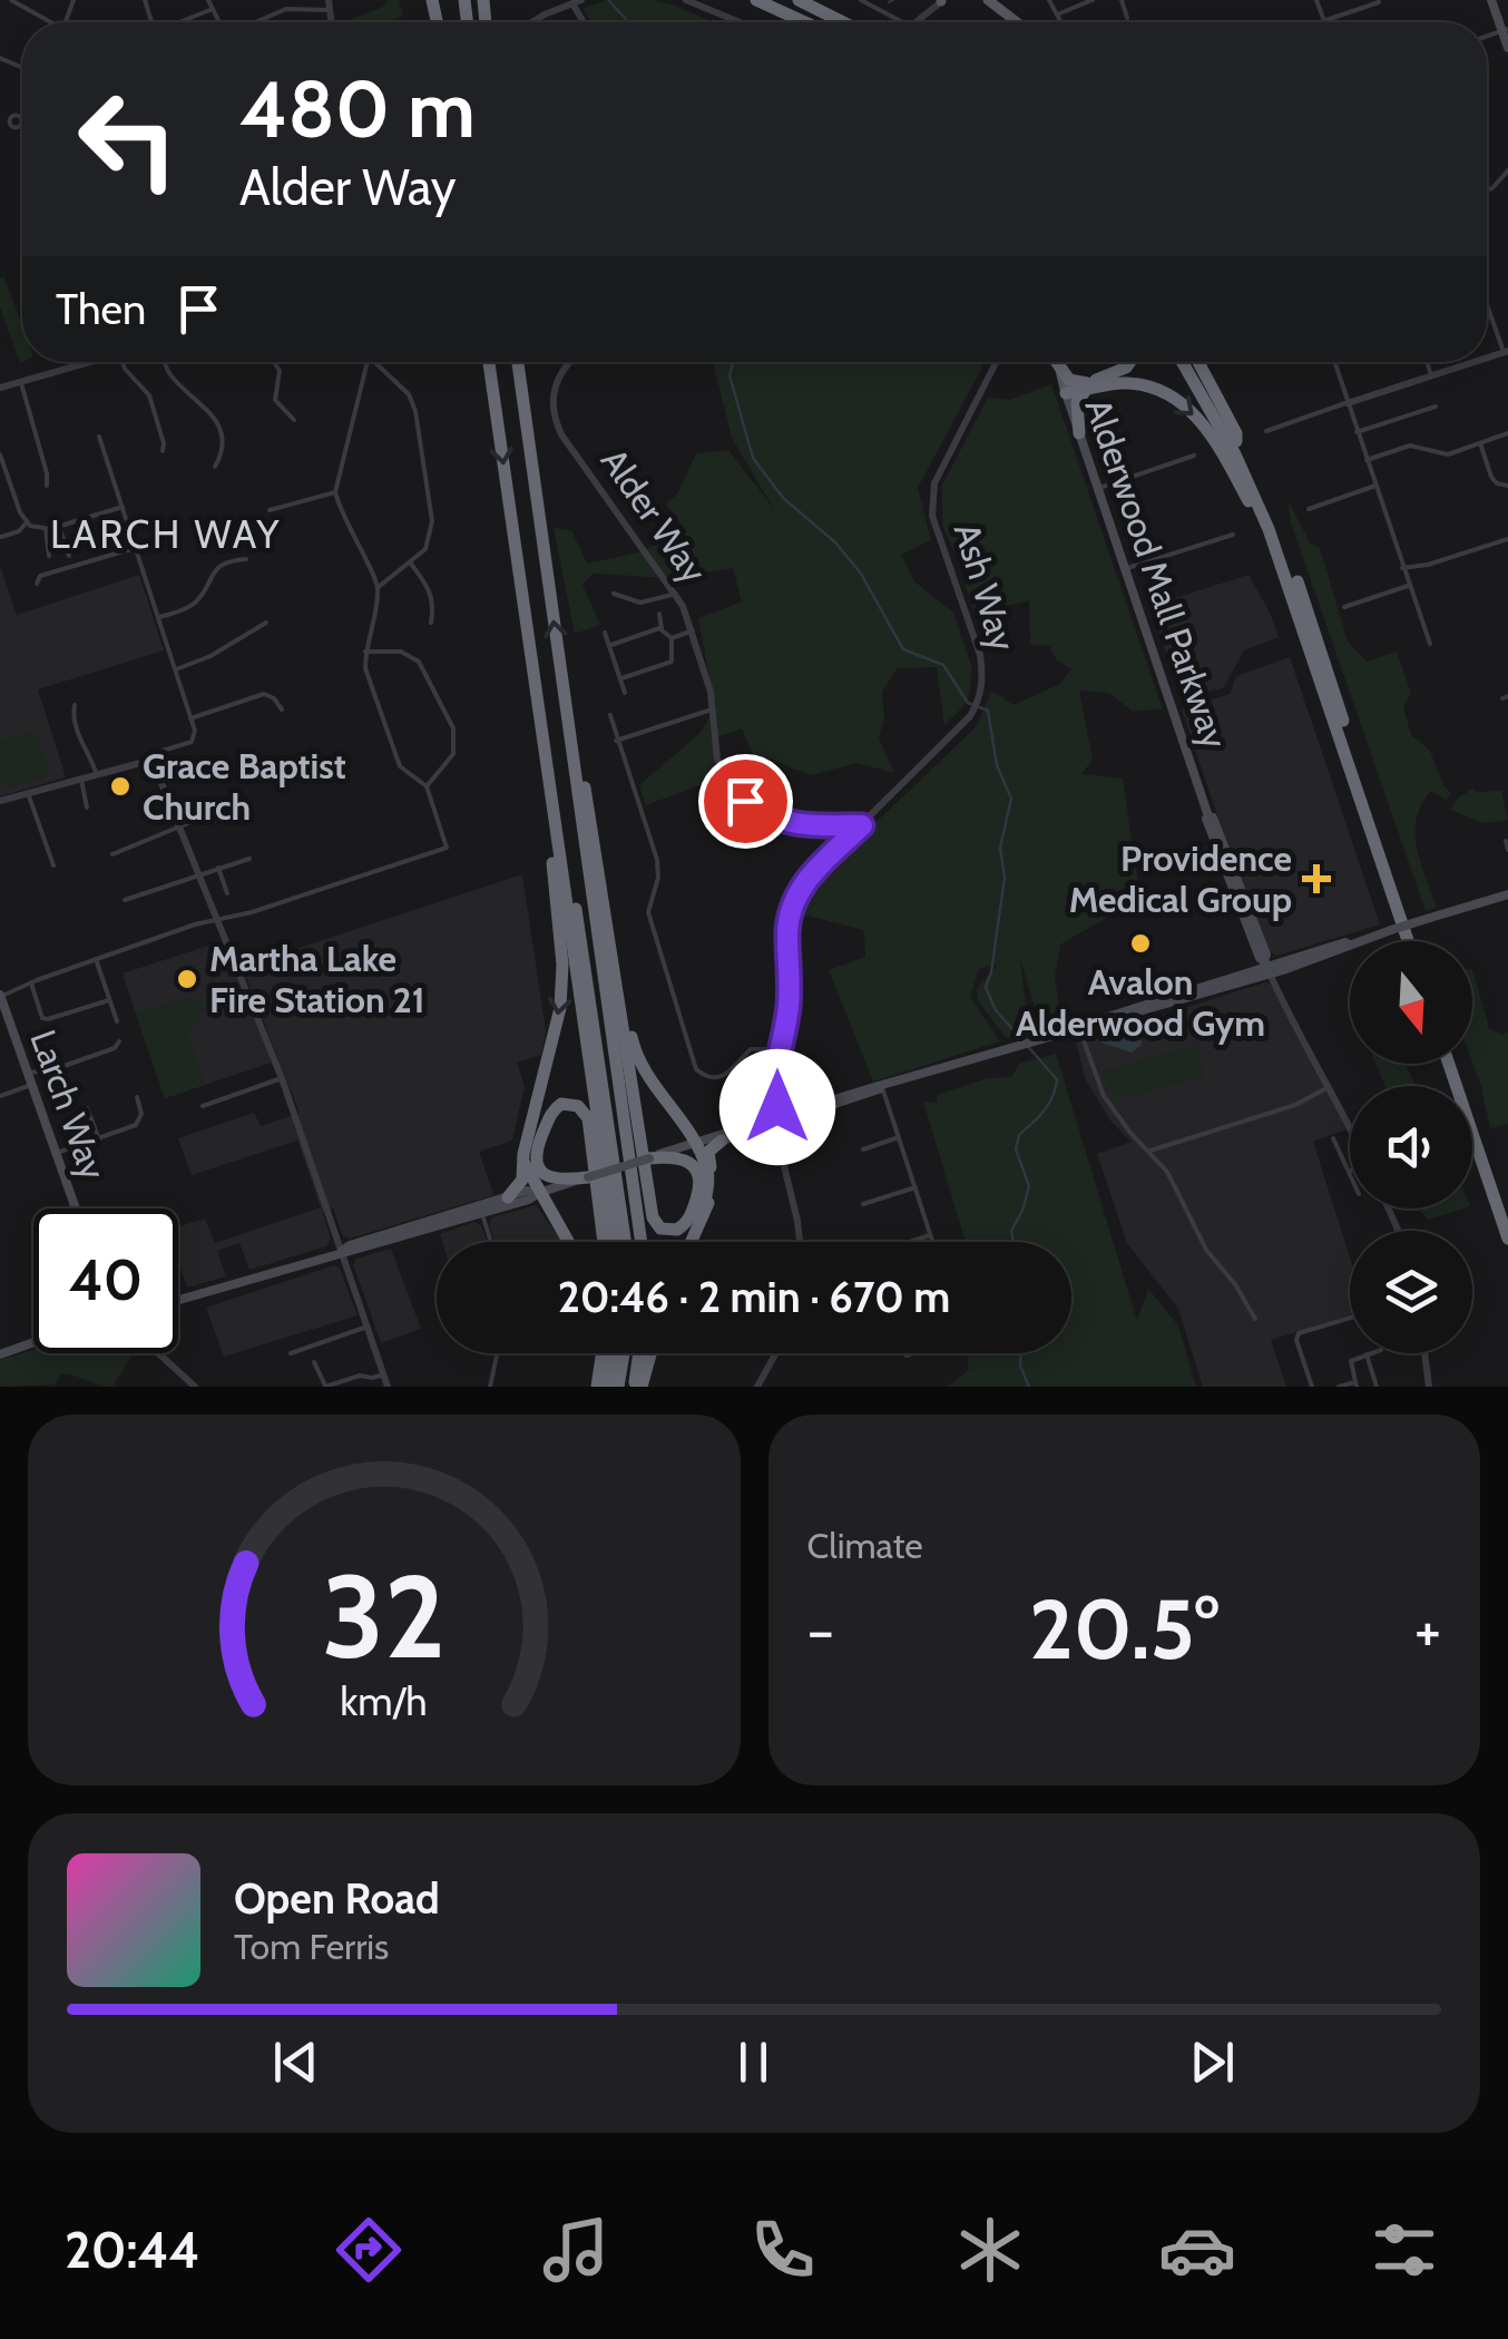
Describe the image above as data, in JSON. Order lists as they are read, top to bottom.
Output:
{
  "streets": {
    "main road": ["Alderwood Mall Parkway", "Larch Way"],
    "street": ["Alder Way", "Ash Way"]
  },
  "crossings": [
    ["Alder Way", "Ash Way"]
  ],
  "districts": ["LARCH WAY"],
  "places": {
    "other": ["Grace Baptist Church", "Avalon Alderwood Gym", "Martha Lake Fire Station 21"],
    "health": ["Providence Medical Group"]
  },
  "north": "bottom",
  "page": {
    "turn": ["480 m", "Alder Way"],
    "then": "Then",
    "limit": "40",
    "trip": "20:46 · 2 min · 670 m",
    "tile": "Climate",
    "heat": ["−", "20.5°", "+"],
    "song": ["Open Road", "Tom Ferris"],
    "tabs": "20:44",
    "gauge": ["32", "km/h"]
  }
}
